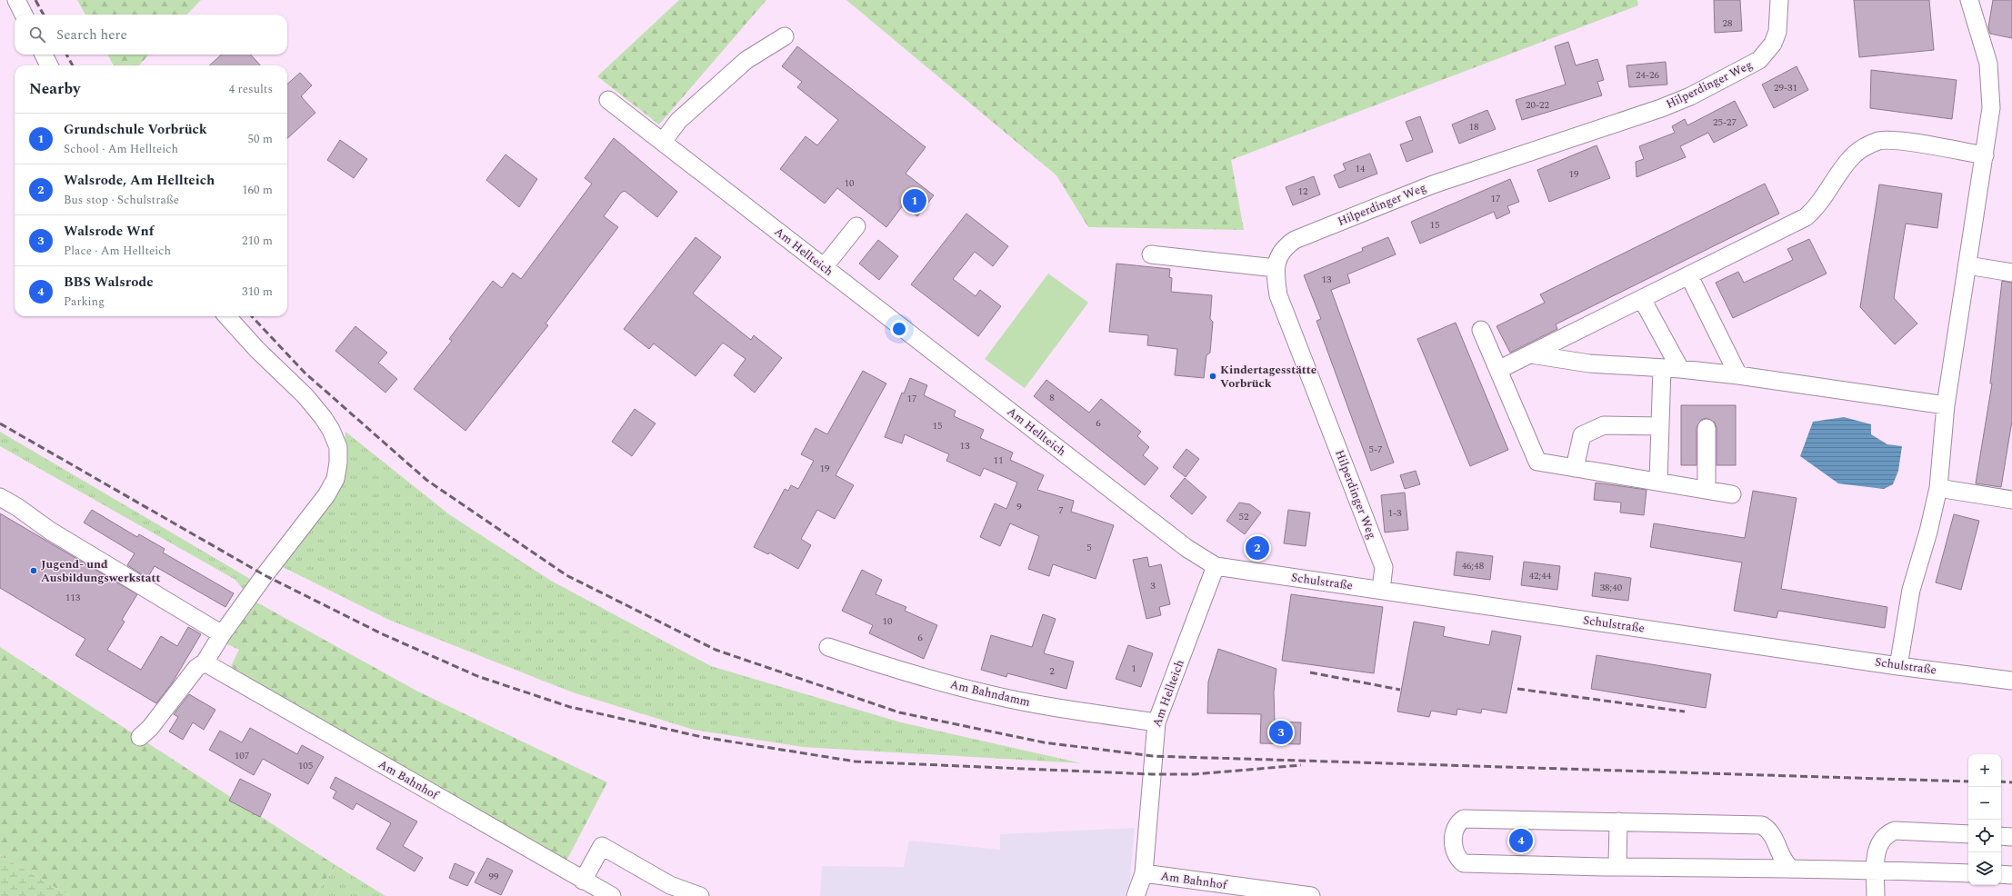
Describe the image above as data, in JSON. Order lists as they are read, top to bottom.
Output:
{
  "streets": {
    "street": [
      "Hilperdinger Weg",
      "Am Hellteich",
      "Schulstraße",
      "Am Bahndamm",
      "Am Bahnhof"
    ]
  },
  "crossings": [
    ["Hilperdinger Weg", "Schulstraße"],
    ["Am Hellteich", "Schulstraße"],
    ["Am Hellteich", "Am Bahndamm"],
    ["Am Hellteich", "Am Bahnhof"]
  ],
  "places": ["Kindertagesstätte Vorbrück", "Jugend- und Ausbildungswerkstatt"],
  "house_numbers": [
    "28",
    "24-26",
    "29-31",
    "20-22",
    "25-27",
    "18",
    "14",
    "19",
    "10",
    "12",
    "17",
    "15",
    "13",
    "8",
    "17",
    "6",
    "15",
    "13",
    "5-7",
    "11",
    "19",
    "9",
    "7",
    "1-3",
    "52",
    "5",
    "46;48",
    "42;44",
    "3",
    "38;40",
    "113",
    "10",
    "6",
    "1",
    "2",
    "107",
    "105",
    "99"
  ],
  "page": {
    "search": "Search here",
    "heading": ["Nearby", "4 results"],
    "list": [
      {
        "mark": "1",
        "name": "Grundschule Vorbrück",
        "note": "School · Am Hellteich",
        "value": "50 m"
      },
      {
        "mark": "2",
        "name": "Walsrode, Am Hellteich",
        "note": "Bus stop · Schulstraße",
        "value": "160 m"
      },
      {
        "mark": "3",
        "name": "Walsrode Wnf",
        "note": "Place · Am Hellteich",
        "value": "210 m"
      },
      {
        "mark": "4",
        "name": "BBS Walsrode",
        "note": "Parking",
        "value": "310 m"
      }
    ],
    "pins": [
      "1",
      "2",
      "3",
      "4"
    ],
    "map_buttons": ["+", "−"]
  }
}
